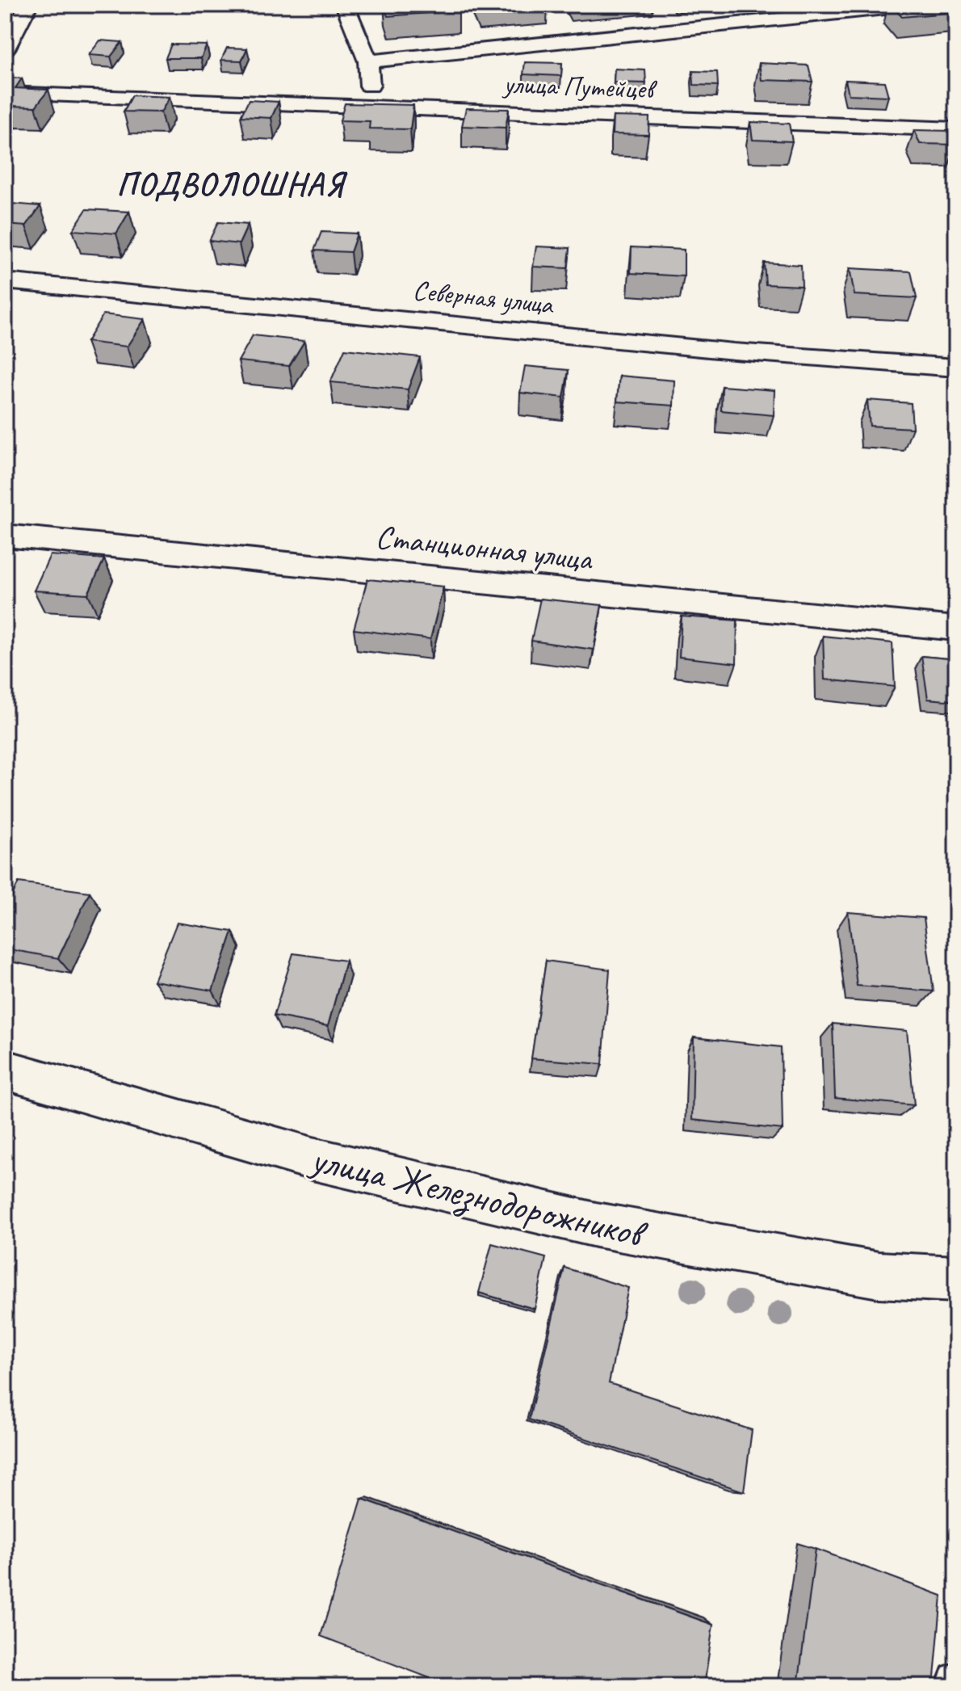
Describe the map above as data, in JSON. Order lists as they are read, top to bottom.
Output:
{
  "streets": {
    "street": [
      "улица Путейцев",
      "Северная улица",
      "Станционная улица",
      "улица Железнодорожников"
    ]
  },
  "districts": ["ПОДВОЛОШНАЯ"]
}
